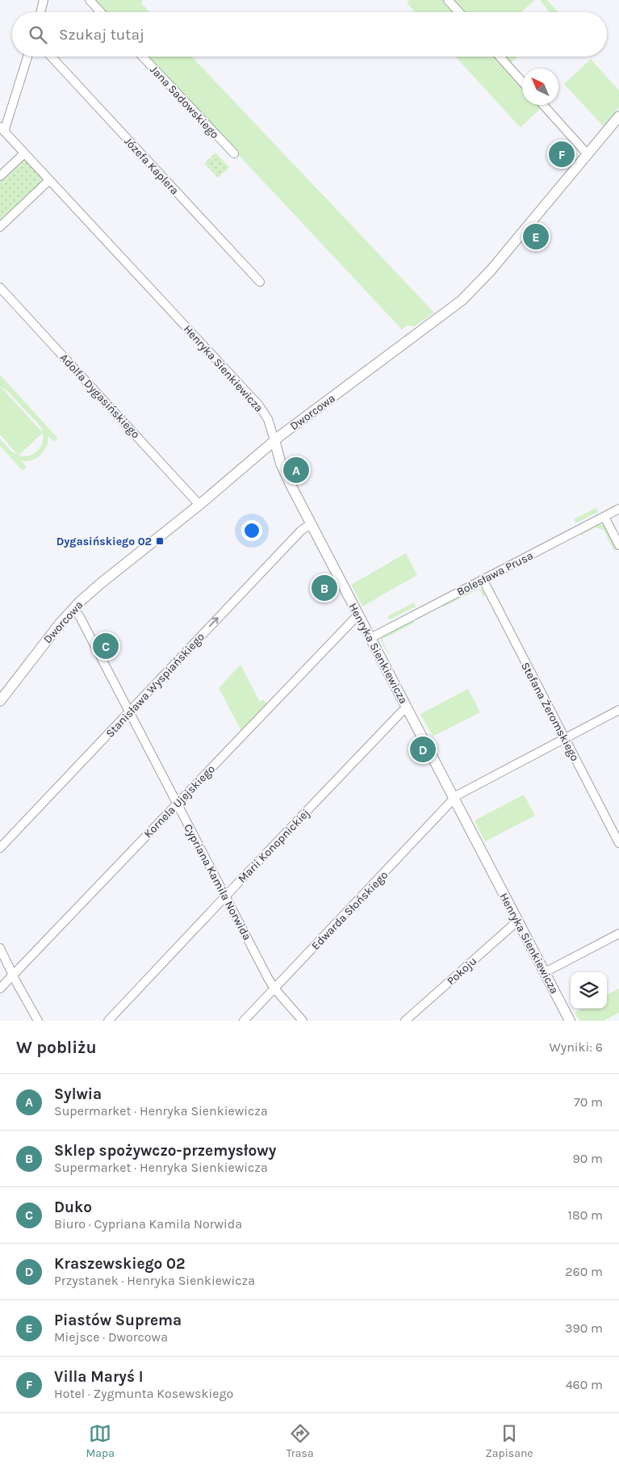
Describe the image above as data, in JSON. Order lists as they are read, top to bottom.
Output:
{
  "streets": {
    "street": [
      "Jana Sadowskiego",
      "Józefa Kaplera",
      "Henryka Sienkiewicza",
      "Adolfa Dygasińskiego",
      "Dworcowa",
      "Bolesława Prusa",
      "Stanisława Wyspiańskiego",
      "Stefana Żeromskiego",
      "Kornela Ujejskiego",
      "Marii Konopnickiej",
      "Cypriana Kamila Norwida",
      "Edwarda Słońskiego",
      "Pokoju"
    ]
  },
  "crossings": [
    ["Henryka Sienkiewicza", "Dworcowa"],
    ["Henryka Sienkiewicza", "Bolesława Prusa"],
    ["Henryka Sienkiewicza", "Stanisława Wyspiańskiego"],
    ["Henryka Sienkiewicza", "Kornela Ujejskiego"],
    ["Henryka Sienkiewicza", "Marii Konopnickiej"],
    ["Henryka Sienkiewicza", "Edwarda Słońskiego"],
    ["Henryka Sienkiewicza", "Pokoju"],
    ["Adolfa Dygasińskiego", "Dworcowa"],
    ["Dworcowa", "Cypriana Kamila Norwida"],
    ["Bolesława Prusa", "Stefana Żeromskiego"],
    ["Stanisława Wyspiańskiego", "Cypriana Kamila Norwida"],
    ["Stefana Żeromskiego", "Edwarda Słońskiego"],
    ["Kornela Ujejskiego", "Cypriana Kamila Norwida"],
    ["Marii Konopnickiej", "Cypriana Kamila Norwida"],
    ["Cypriana Kamila Norwida", "Edwarda Słońskiego"]
  ],
  "one_way": ["Stanisława Wyspiańskiego"],
  "places": {
    "transit": ["Dygasińskiego 02"]
  },
  "north": "top left",
  "page": {
    "search": "Szukaj tutaj",
    "pins": [
      "F",
      "E",
      "A",
      "B",
      "C",
      "D"
    ],
    "heading": ["W pobliżu", "Wyniki: 6"],
    "list": [
      {
        "mark": "A",
        "name": "Sylwia",
        "note": "Supermarket · Henryka Sienkiewicza",
        "value": "70 m"
      },
      {
        "mark": "B",
        "name": "Sklep spożywczo-przemysłowy",
        "note": "Supermarket · Henryka Sienkiewicza",
        "value": "90 m"
      },
      {
        "mark": "C",
        "name": "Duko",
        "note": "Biuro · Cypriana Kamila Norwida",
        "value": "180 m"
      },
      {
        "mark": "D",
        "name": "Kraszewskiego 02",
        "note": "Przystanek · Henryka Sienkiewicza",
        "value": "260 m"
      },
      {
        "mark": "E",
        "name": "Piastów Suprema",
        "note": "Miejsce · Dworcowa",
        "value": "390 m"
      },
      {
        "mark": "F",
        "name": "Villa Maryś I",
        "note": "Hotel · Zygmunta Kosewskiego",
        "value": "460 m"
      }
    ],
    "nav": ["Mapa", "Trasa", "Zapisane"]
  }
}
